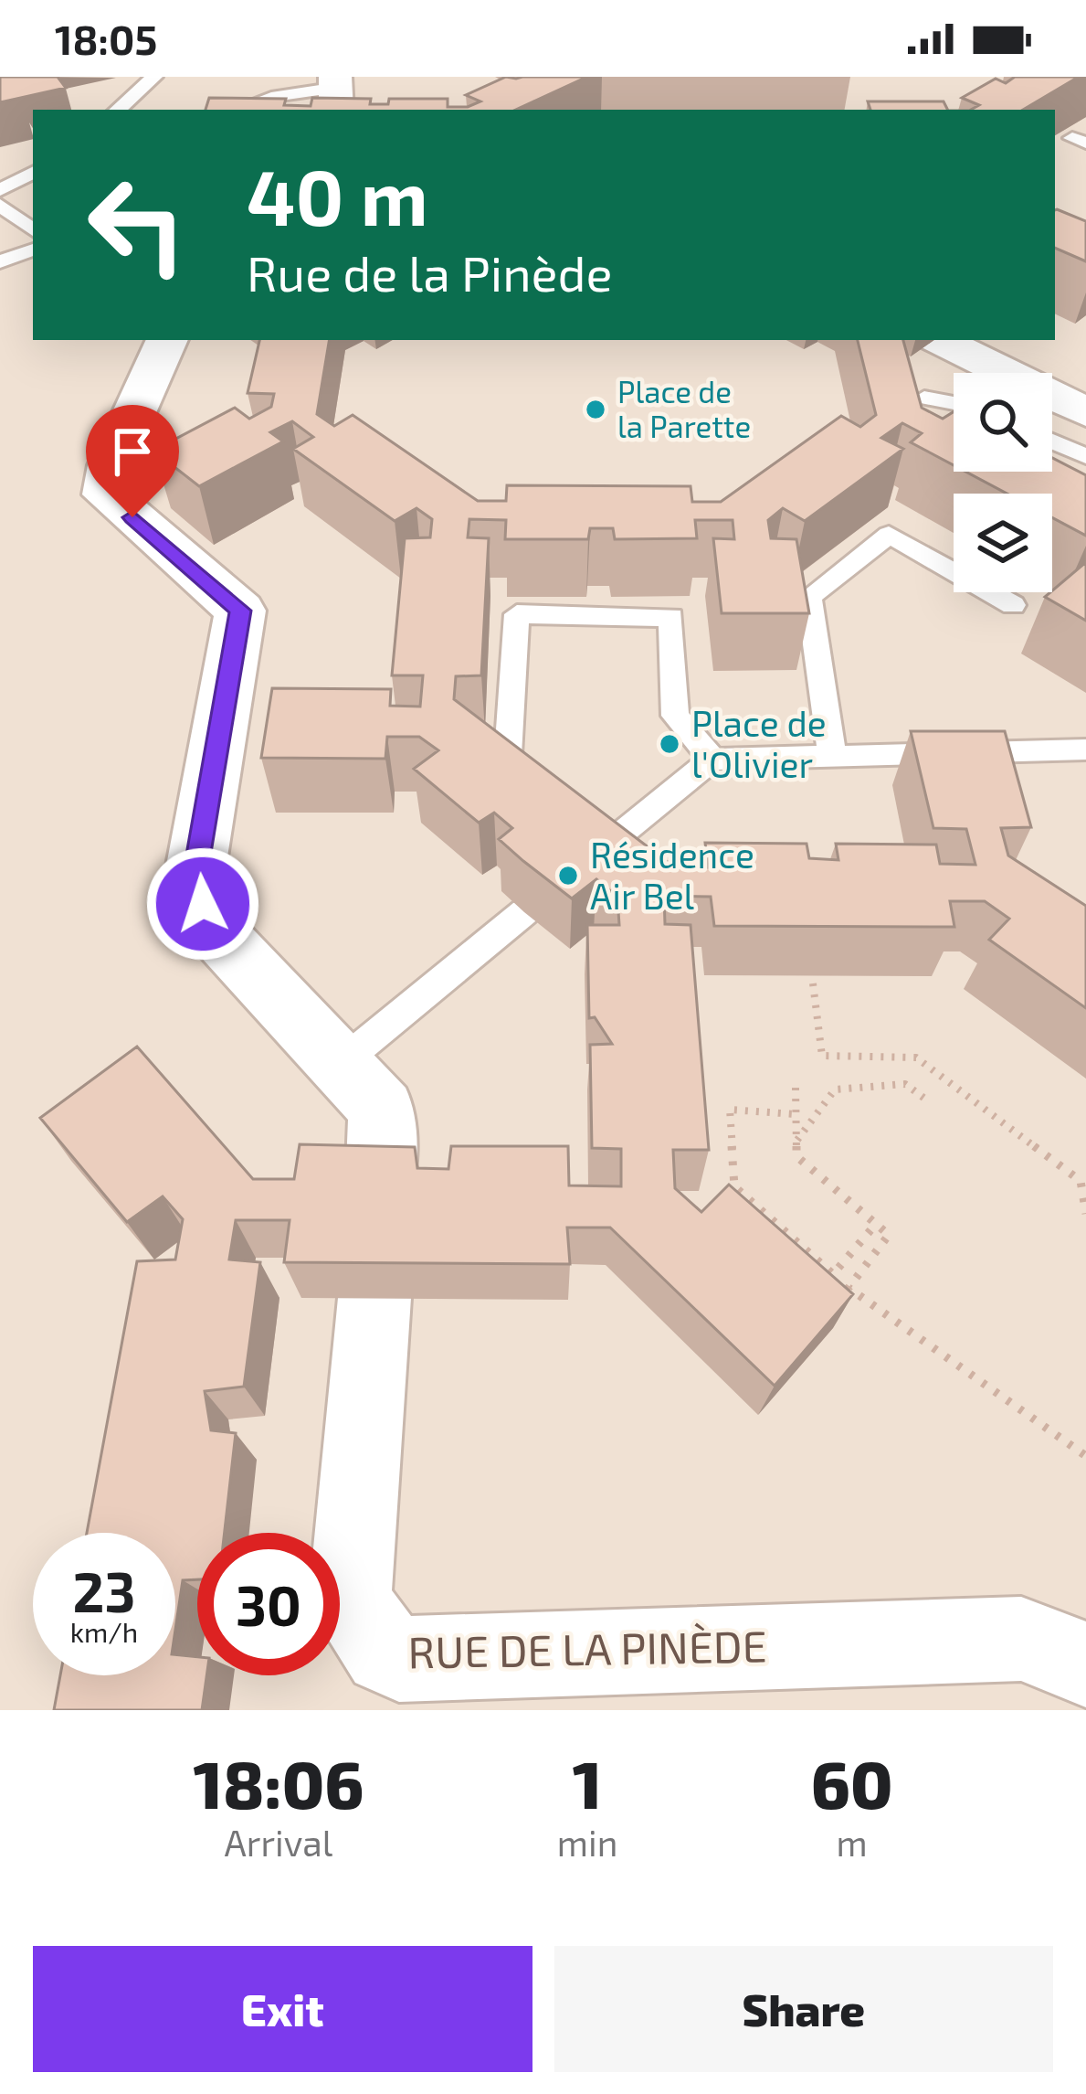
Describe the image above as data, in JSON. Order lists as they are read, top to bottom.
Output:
{
  "streets": {
    "street": ["RUE DE LA PINÈDE"]
  },
  "places": ["Place de la Parette", "Place de l'Olivier", "Résidence Air Bel"],
  "page": {
    "status": "18:05",
    "turn": ["40 m", "Rue de la Pinède"],
    "speed": "23 km/h",
    "limit": "30",
    "eta": [
      "18:06",
      "Arrival",
      "1",
      "min",
      "60",
      "m"
    ],
    "buttons": ["Exit", "Share"]
  }
}
